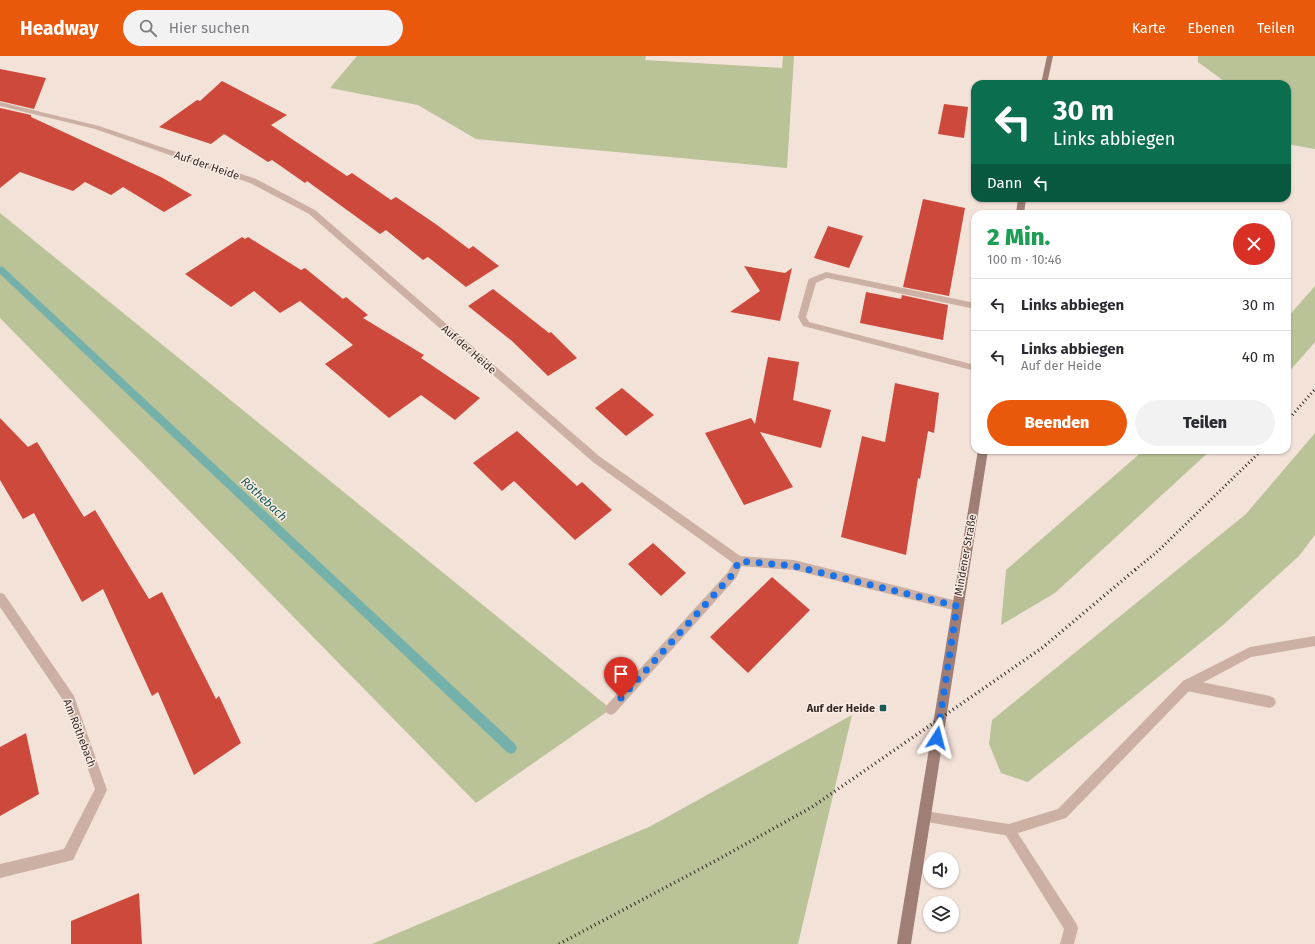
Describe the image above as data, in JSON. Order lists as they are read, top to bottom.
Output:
{
  "streets": {
    "main road": ["Mindener Straße"],
    "street": ["Auf der Heide", "Am Röthebach"]
  },
  "water": ["Röthebach"],
  "places": {
    "transit": ["Auf der Heide"]
  },
  "page": {
    "header": "Headway",
    "search": "Hier suchen",
    "nav": ["Karte", "Ebenen", "Teilen"],
    "turn": ["30 m", "Links abbiegen"],
    "then": "Dann",
    "heading": ["2 Min.", "100 m · 10:46"],
    "list": [
      {
        "name": "Links abbiegen",
        "value": "30 m"
      },
      {
        "name": "Links abbiegen",
        "note": "Auf der Heide",
        "value": "40 m"
      }
    ],
    "buttons": ["Beenden", "Teilen"]
  }
}
